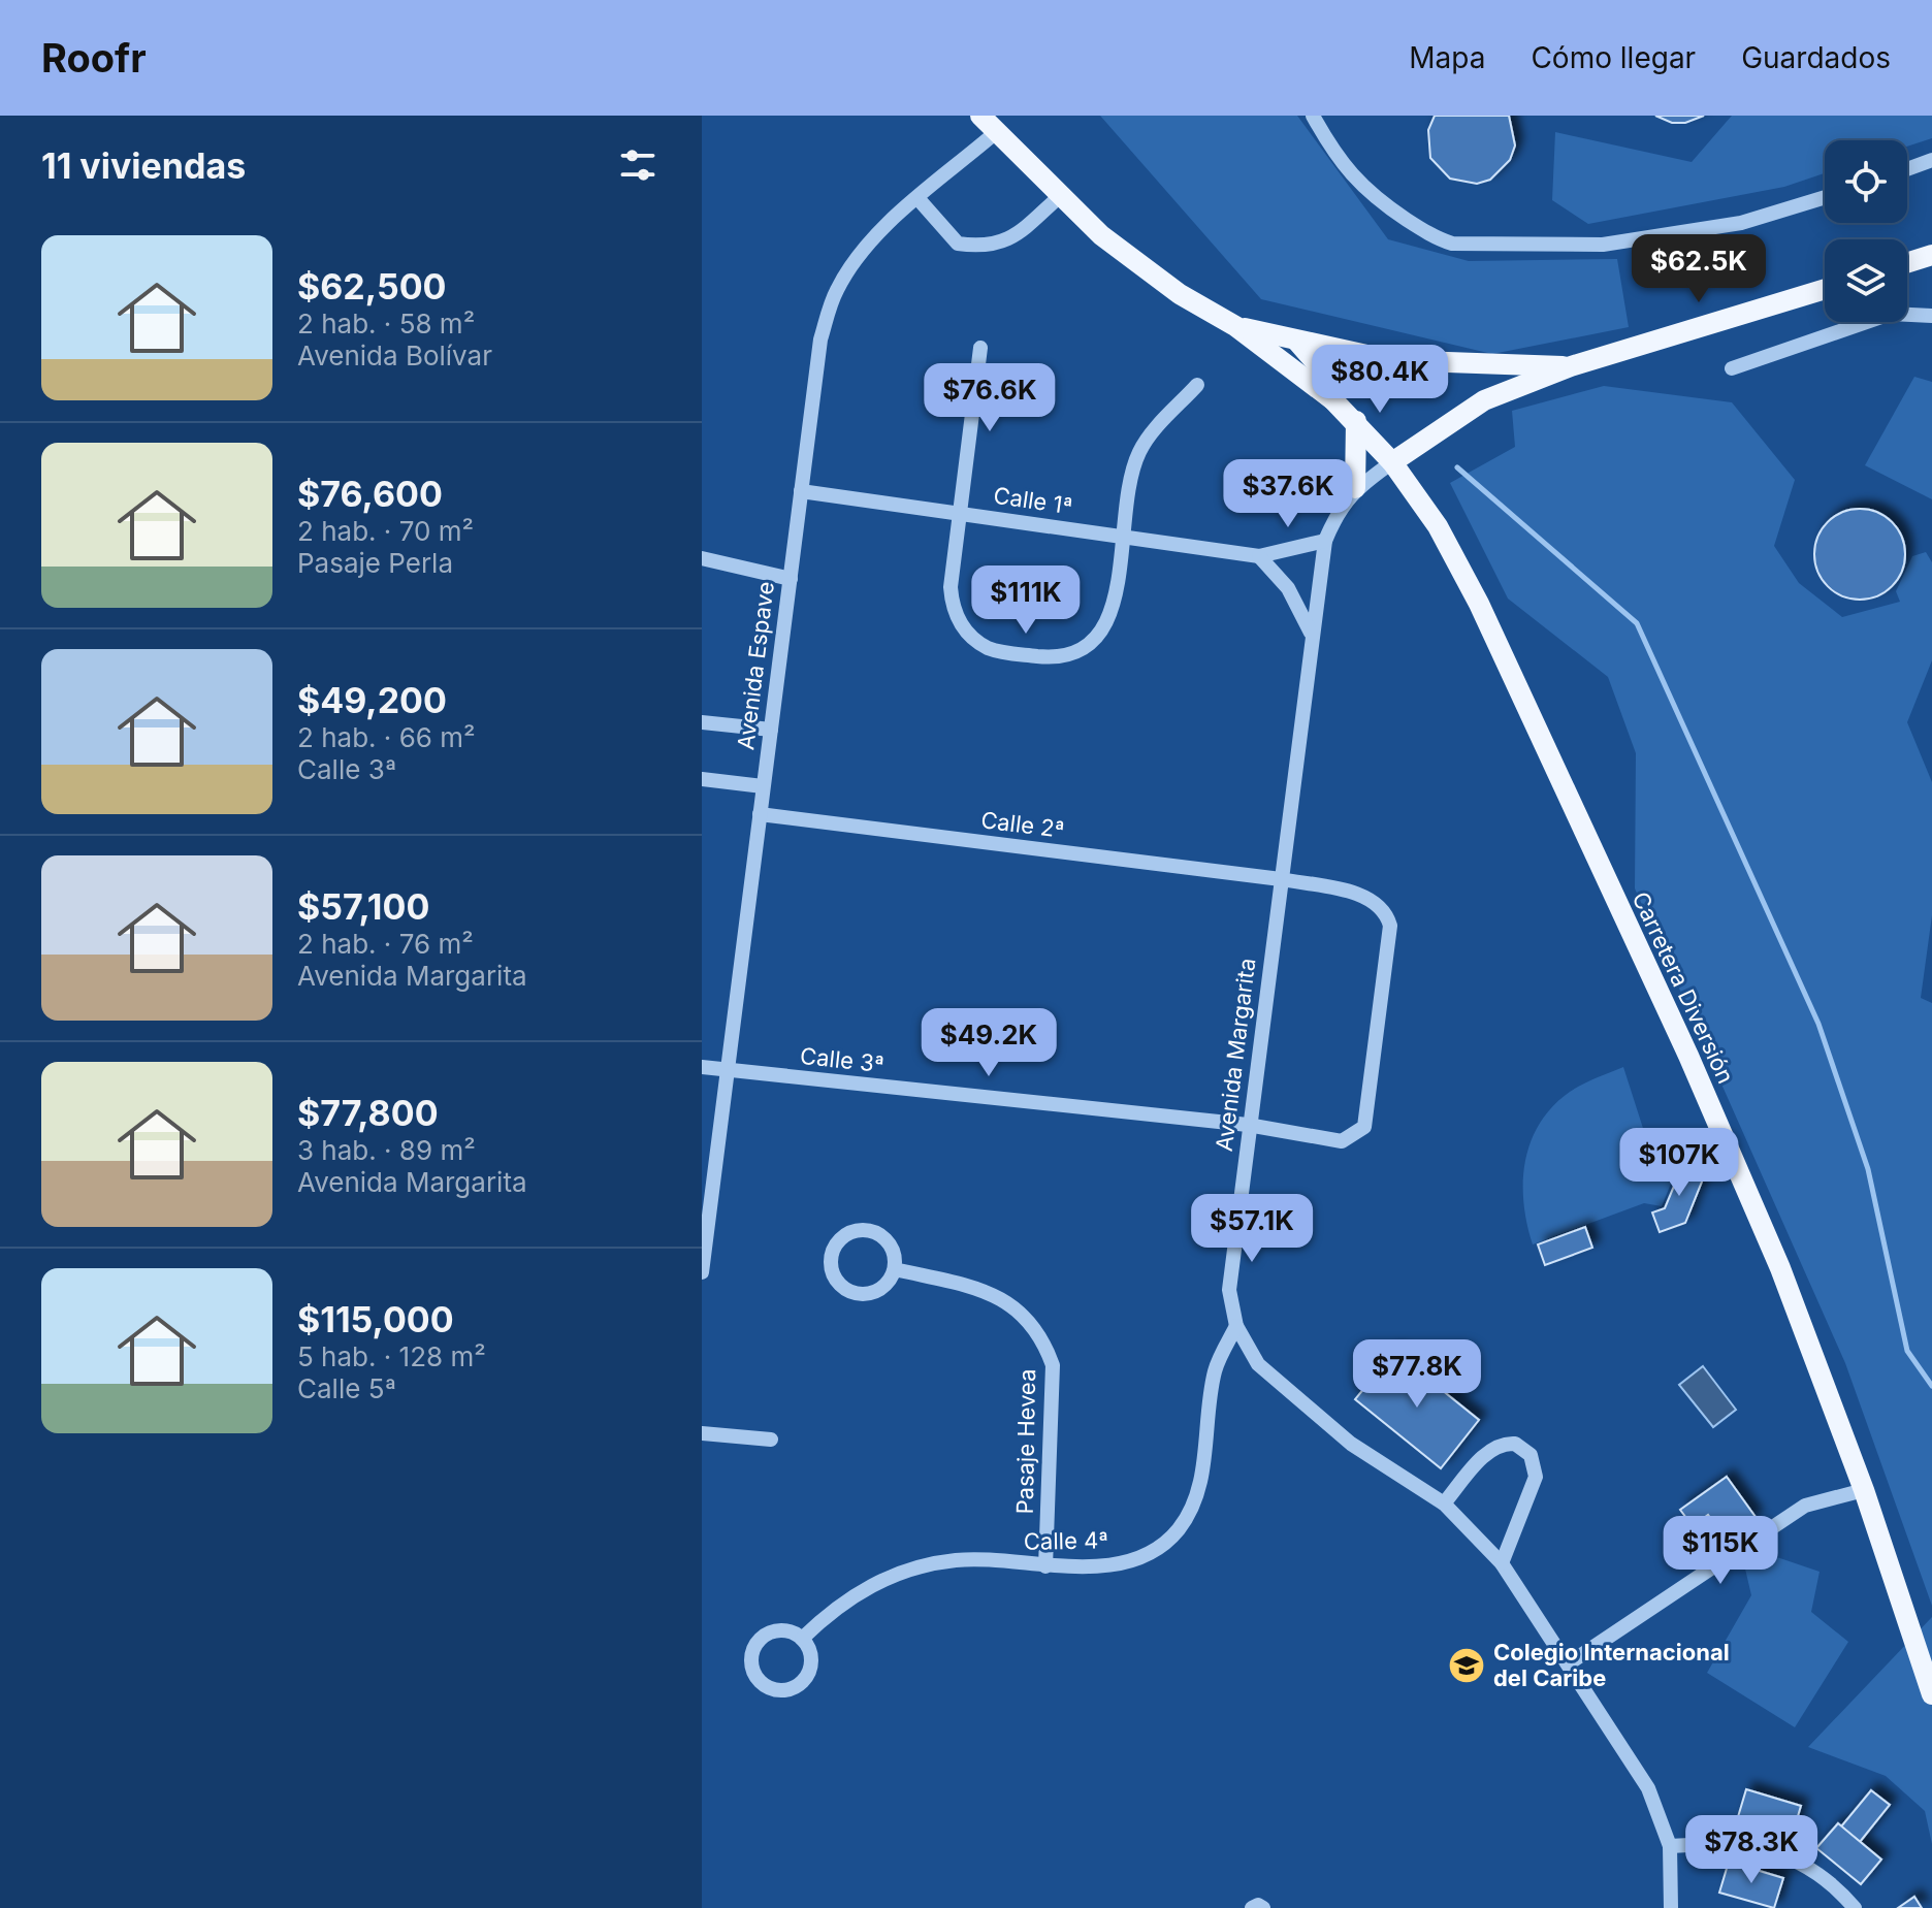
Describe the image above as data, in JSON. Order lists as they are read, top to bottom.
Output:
{
  "streets": {
    "main road": ["Carretera Diversión"],
    "street": [
      "Calle 1ª",
      "Avenida Espave",
      "Calle 2ª",
      "Avenida Margarita",
      "Calle 3ª",
      "Pasaje Hevea",
      "Calle 4ª"
    ]
  },
  "crossings": [
    ["Calle 1ª", "Avenida Espave"],
    ["Avenida Espave", "Calle 2ª"],
    ["Avenida Espave", "Calle 3ª"],
    ["Calle 2ª", "Avenida Margarita"],
    ["Calle 2ª", "Calle 3ª"],
    ["Carretera Diversión", "Avenida Margarita"],
    ["Avenida Margarita", "Calle 3ª"],
    ["Avenida Margarita", "Calle 4ª"],
    ["Pasaje Hevea", "Calle 4ª"]
  ],
  "places": {
    "school or university": ["Colegio Internacional del Caribe"]
  },
  "page": {
    "header": "Roofr",
    "nav": ["Mapa", "Cómo llegar", "Guardados"],
    "heading": "11 viviendas",
    "list": [
      {
        "name": "$62,500",
        "note": "2 hab. · 58 m² · Avenida Bolívar"
      },
      {
        "name": "$76,600",
        "note": "2 hab. · 70 m² · Pasaje Perla"
      },
      {
        "name": "$49,200",
        "note": "2 hab. · 66 m² · Calle 3ª"
      },
      {
        "name": "$57,100",
        "note": "2 hab. · 76 m² · Avenida Margarita"
      },
      {
        "name": "$77,800",
        "note": "3 hab. · 89 m² · Avenida Margarita"
      },
      {
        "name": "$115,000",
        "note": "5 hab. · 128 m² · Calle 5ª"
      }
    ],
    "price": [
      "$62.5K",
      "$80.4K",
      "$76.6K",
      "$37.6K",
      "$111K",
      "$49.2K",
      "$107K",
      "$57.1K",
      "$77.8K",
      "$115K",
      "$78.3K"
    ]
  }
}
